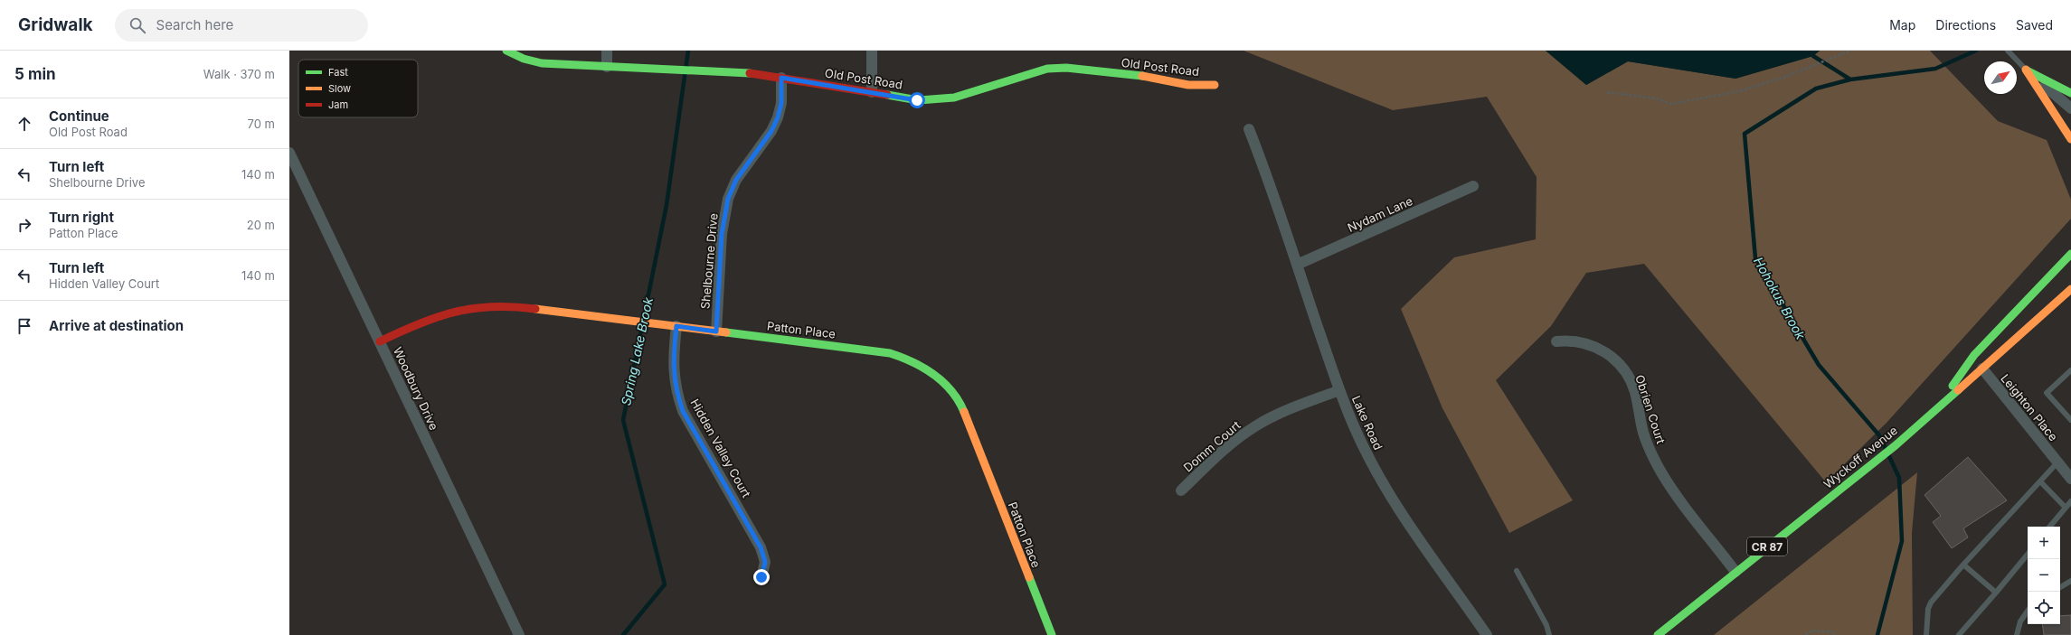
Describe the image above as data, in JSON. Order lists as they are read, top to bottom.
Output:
{
  "streets": {
    "street": [
      "Old Post Road",
      "Nydam Lane",
      "Shelbourne Drive",
      "Patton Place",
      "Woodbury Drive",
      "Leighton Place",
      "Obrien Court",
      "Lake Road",
      "Domm Court",
      "Hidden Valley Court",
      "Wyckoff Avenue",
      "CR 87"
    ]
  },
  "crossings": [
    ["Old Post Road", "Shelbourne Drive"],
    ["Nydam Lane", "Lake Road"],
    ["Shelbourne Drive", "Patton Place"],
    ["Patton Place", "Woodbury Drive"],
    ["Patton Place", "Hidden Valley Court"],
    ["Leighton Place", "Wyckoff Avenue"],
    ["Obrien Court", "Wyckoff Avenue"],
    ["Lake Road", "Domm Court"]
  ],
  "water": ["Hohokus Brook", "Spring Lake Brook"],
  "legend": ["Fast", "Slow", "Jam"],
  "north": "top right",
  "page": {
    "header": "Gridwalk",
    "search": "Search here",
    "nav": ["Map", "Directions", "Saved"],
    "heading": ["5 min", "Walk · 370 m"],
    "list": [
      ["Continue", "Old Post Road", "70 m"],
      ["Turn left", "Shelbourne Drive", "140 m"],
      ["Turn right", "Patton Place", "20 m"],
      ["Turn left", "Hidden Valley Court", "140 m"],
      "Arrive at destination"
    ],
    "map_buttons": ["+", "−"]
  }
}
